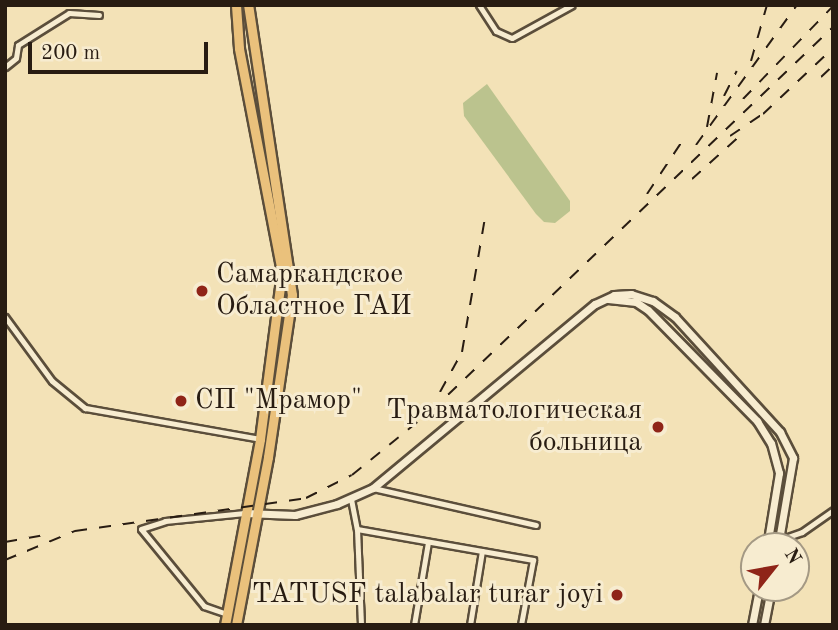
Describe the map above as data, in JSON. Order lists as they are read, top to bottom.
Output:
{
  "places": [
    "Самаркандское Областное ГАИ",
    "СП \"Мрамор\"",
    "Травматологическая больница",
    "TATUSF talabalar turar joyi"
  ],
  "scale_bar": "200 m",
  "north": "top right"
}
